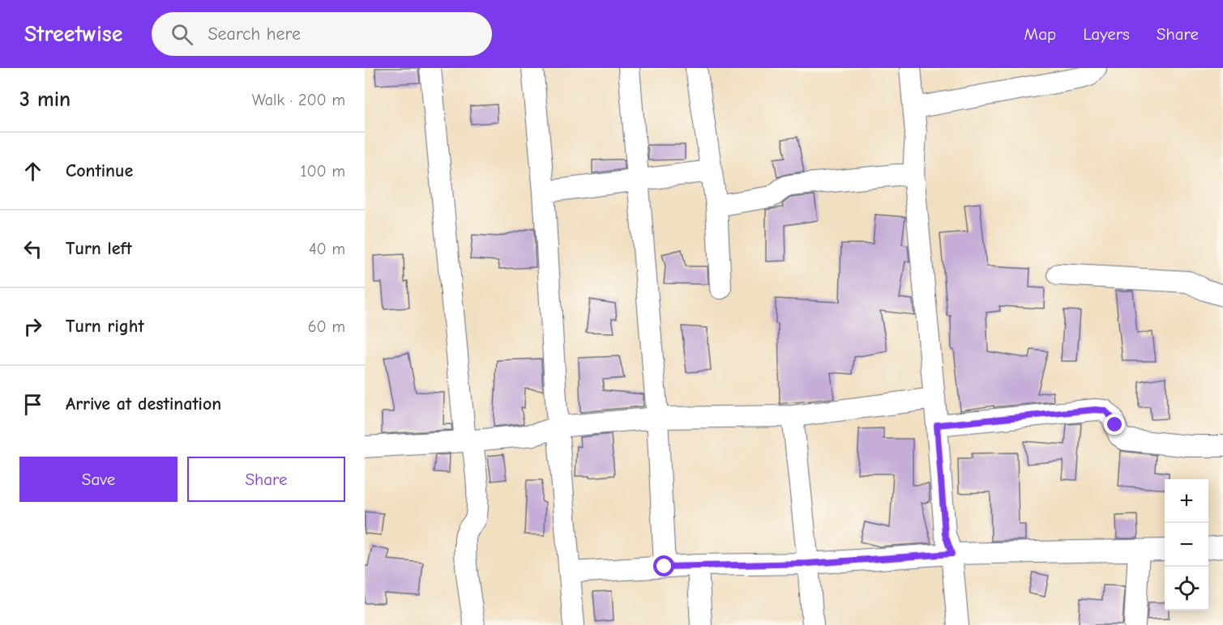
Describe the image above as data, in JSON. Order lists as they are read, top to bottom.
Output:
{
  "page": {
    "header": "Streetwise",
    "search": "Search here",
    "nav": ["Map", "Layers", "Share"],
    "heading": ["3 min", "Walk · 200 m"],
    "list": [
      ["Continue", "100 m"],
      ["Turn left", "40 m"],
      ["Turn right", "60 m"],
      "Arrive at destination"
    ],
    "buttons": ["Save", "Share"],
    "map_buttons": ["+", "−"]
  }
}
